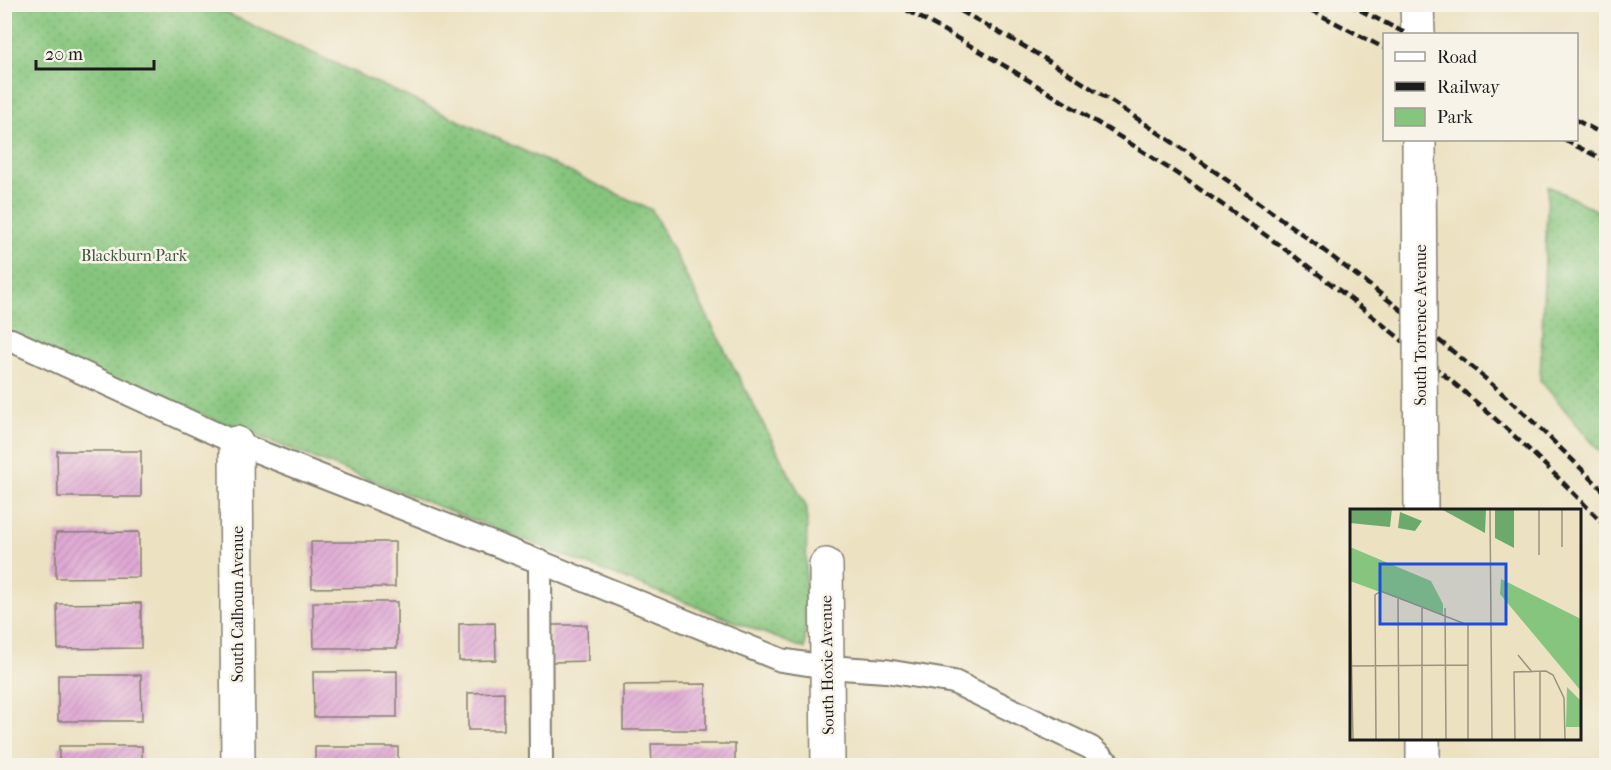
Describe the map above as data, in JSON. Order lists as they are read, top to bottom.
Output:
{
  "streets": {
    "street": ["South Torrence Avenue", "South Calhoun Avenue", "South Hoxie Avenue"]
  },
  "parks": ["Blackburn Park"],
  "legend": ["Road", "Railway", "Park"],
  "scale_bar": "20 m"
}
